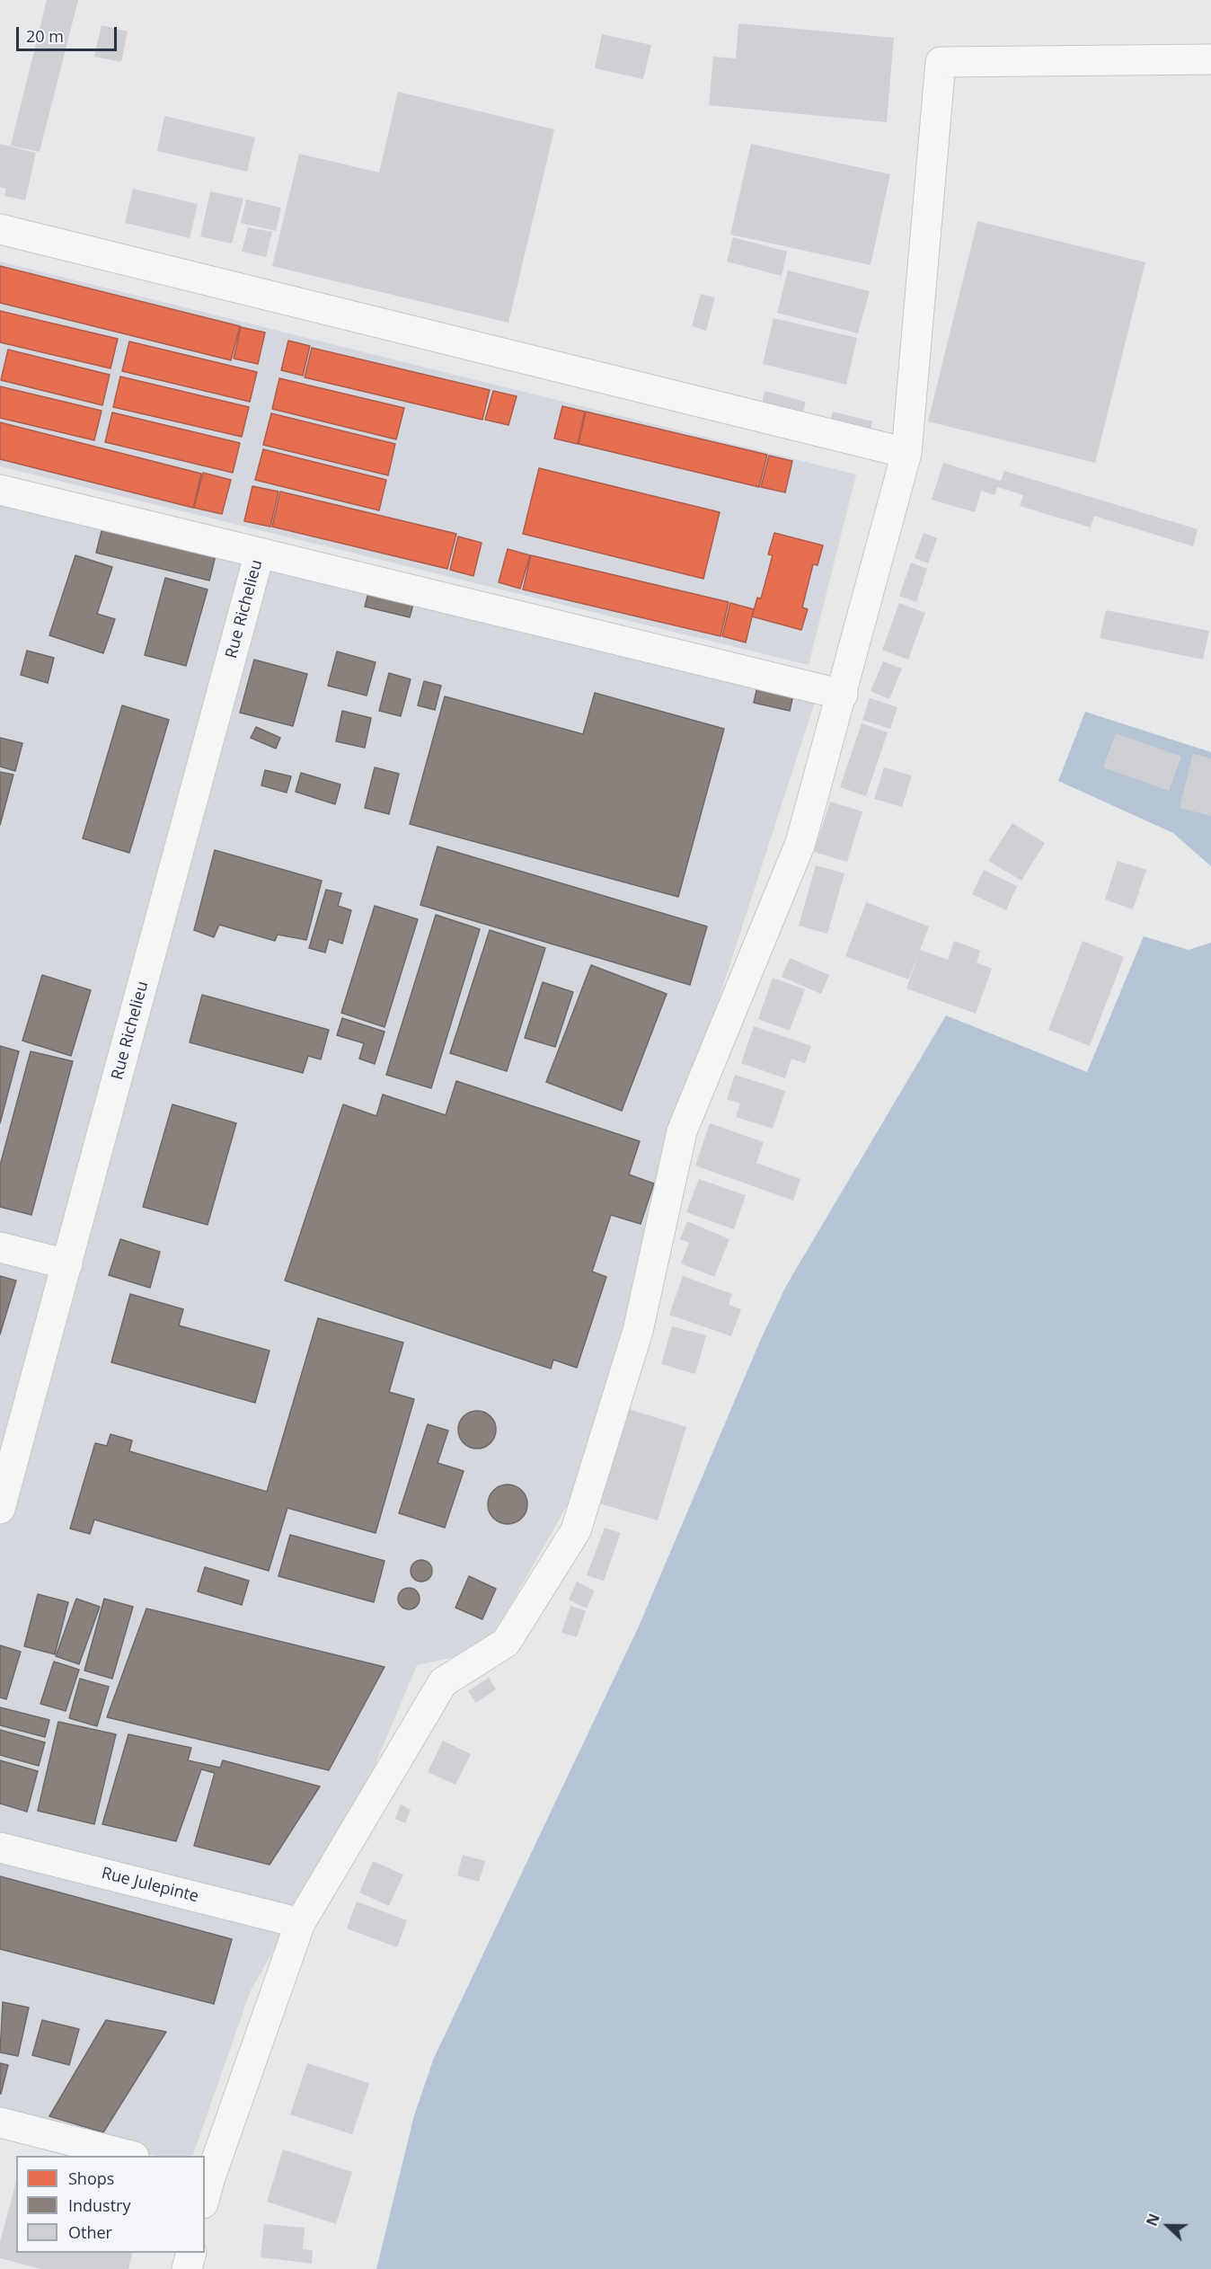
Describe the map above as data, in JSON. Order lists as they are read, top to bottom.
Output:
{
  "streets": {
    "street": ["Rue Richelieu", "Rue Julepinte"]
  },
  "legend": ["Shops", "Industry", "Other"],
  "scale_bar": "20 m",
  "north": "left"
}
